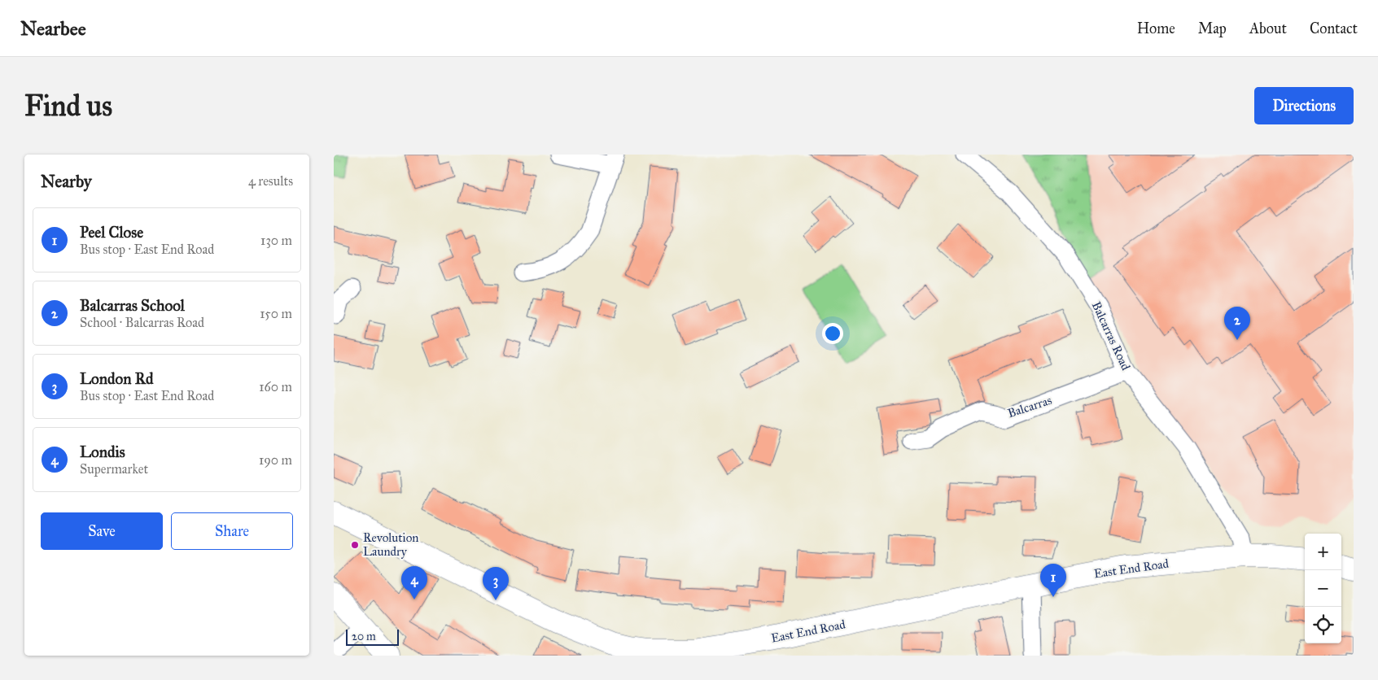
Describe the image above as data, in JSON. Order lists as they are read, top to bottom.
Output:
{
  "streets": {
    "main road": ["East End Road"],
    "street": ["Balcarras Road", "Balcarras"]
  },
  "crossings": [
    ["Balcarras Road", "Balcarras"],
    ["Balcarras Road", "East End Road"]
  ],
  "places": ["Revolution Laundry"],
  "scale_bar": "20 m",
  "page": {
    "header": "Nearbee",
    "nav": [
      "Home",
      "Map",
      "About",
      "Contact"
    ],
    "buttons": [
      "Directions",
      ["Save", "Share"]
    ],
    "title": "Find us",
    "heading": ["Nearby", "4 results"],
    "list": [
      {
        "mark": "1",
        "name": "Peel Close",
        "note": "Bus stop · East End Road",
        "value": "130 m"
      },
      {
        "mark": "2",
        "name": "Balcarras School",
        "note": "School · Balcarras Road",
        "value": "150 m"
      },
      {
        "mark": "3",
        "name": "London Rd",
        "note": "Bus stop · East End Road",
        "value": "160 m"
      },
      {
        "mark": "4",
        "name": "Londis",
        "note": "Supermarket",
        "value": "190 m"
      }
    ],
    "pins": [
      "2",
      "1",
      "4",
      "3"
    ],
    "map_buttons": ["+", "−"],
    "scale": "20 m"
  }
}
